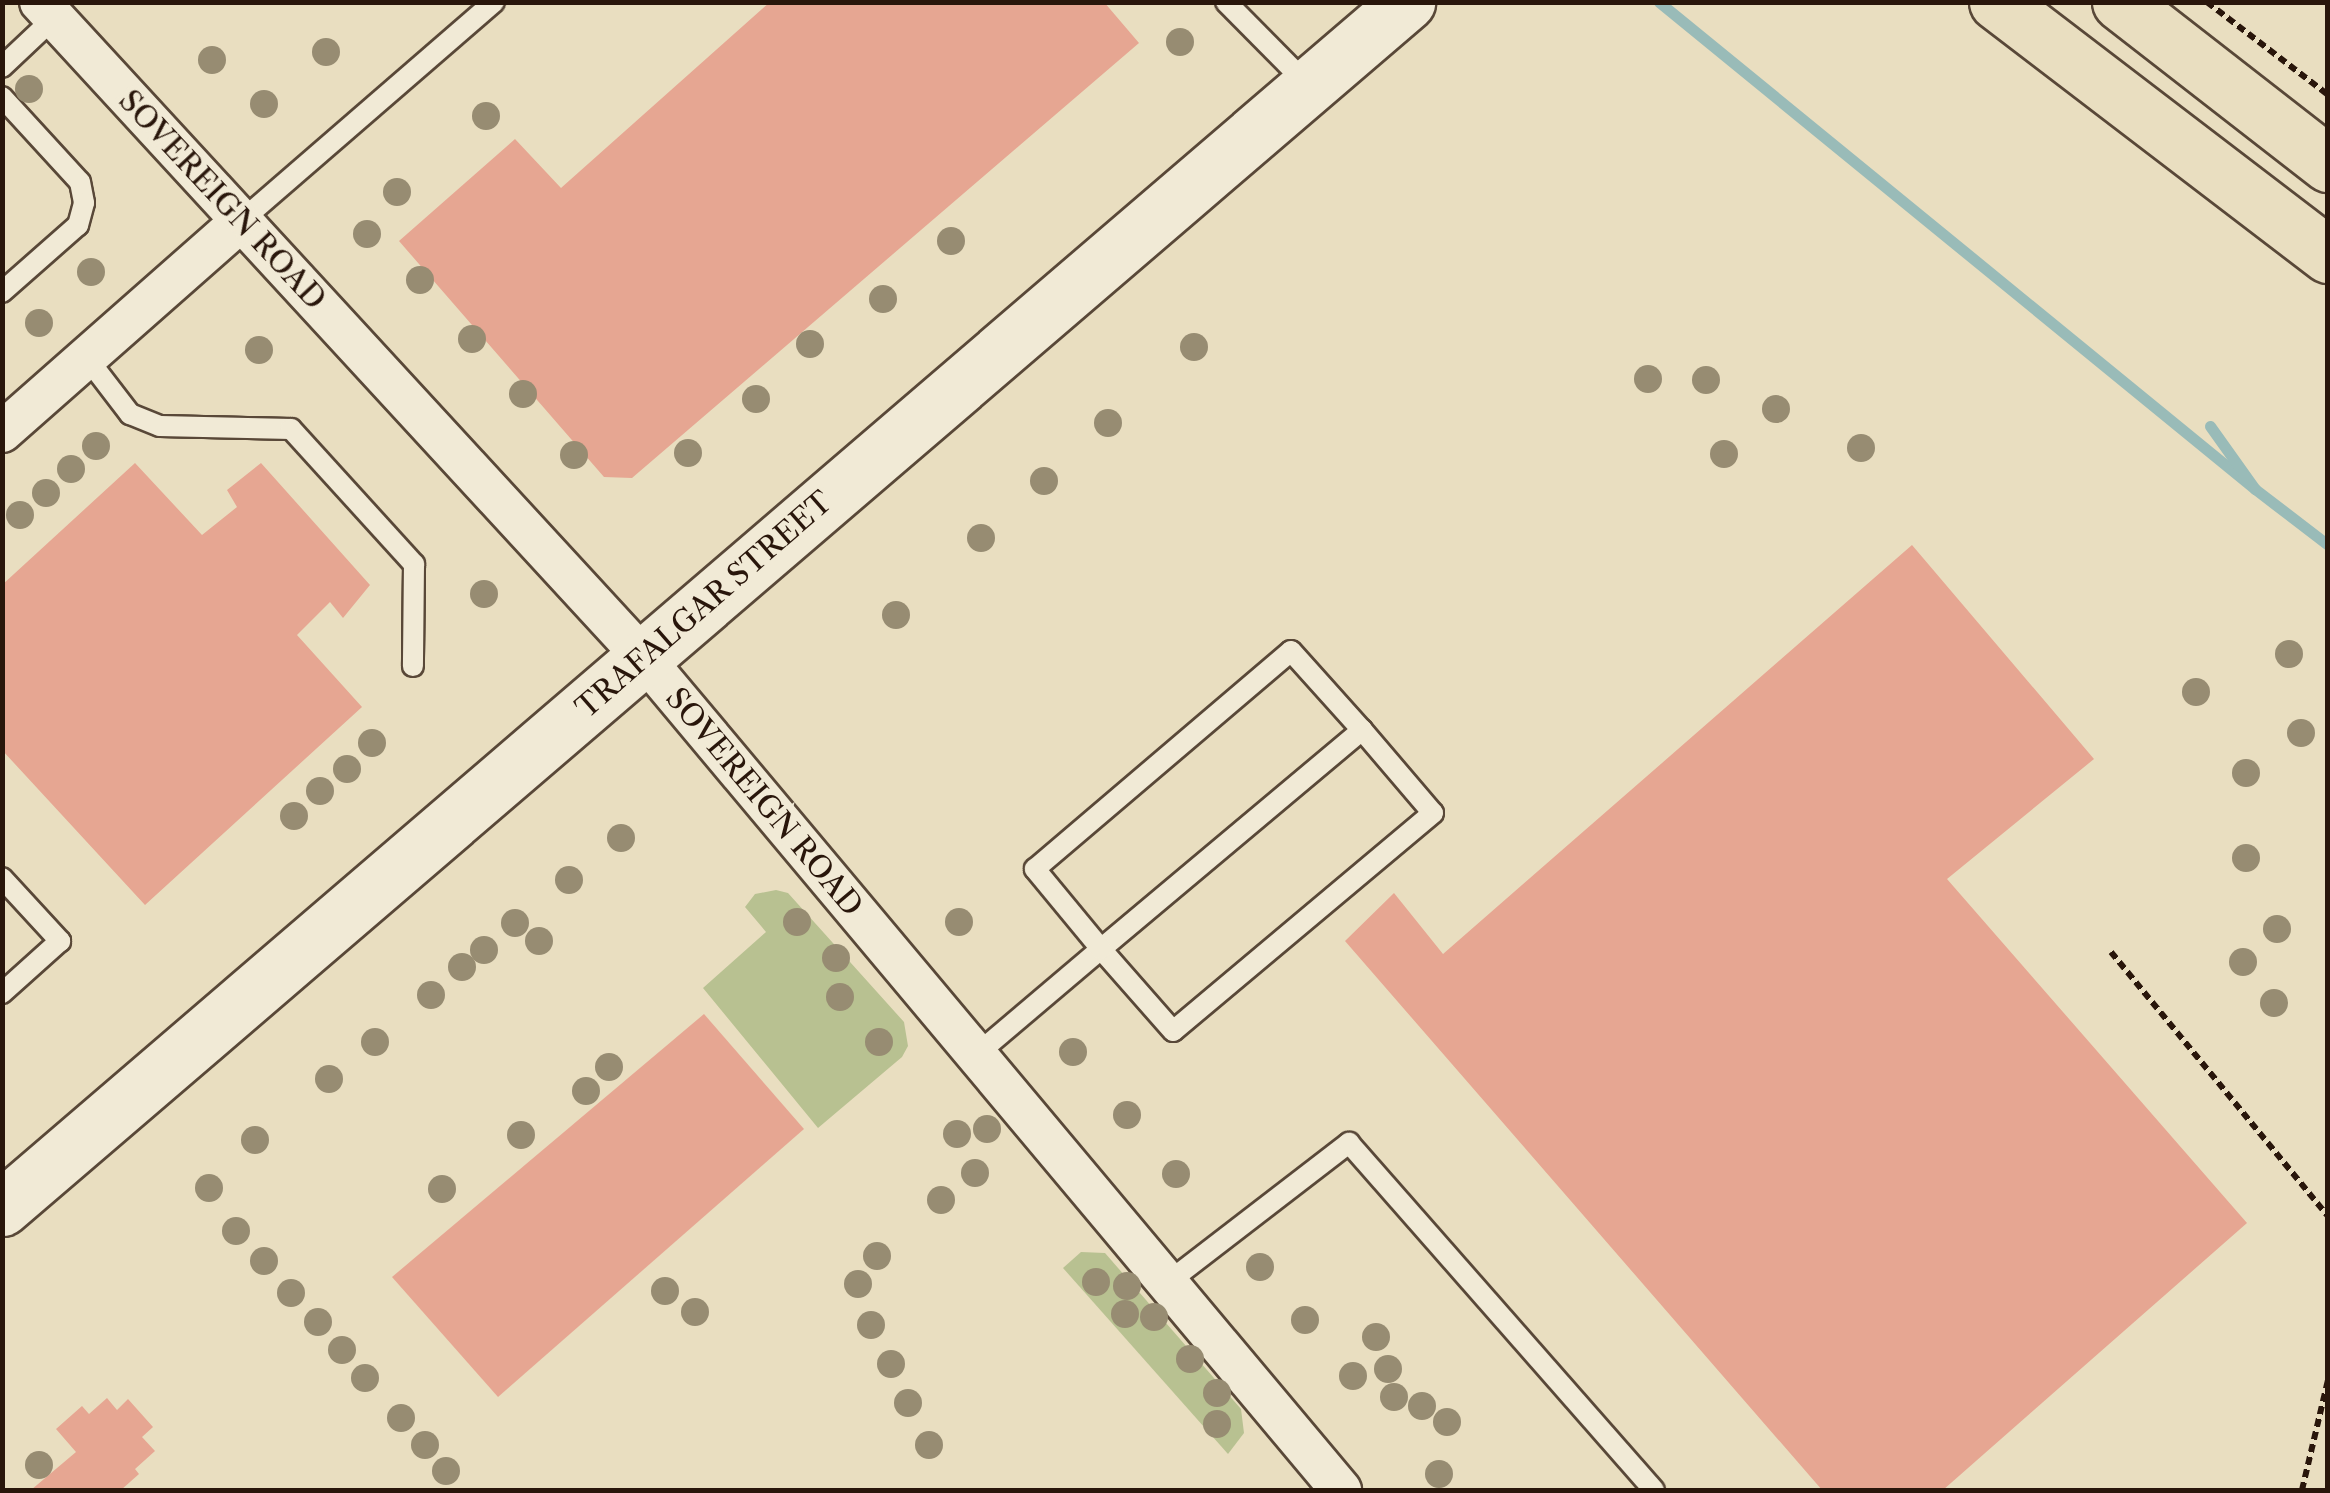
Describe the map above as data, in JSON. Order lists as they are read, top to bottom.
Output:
{
  "streets": {
    "main road": ["TRAFALGAR STREET"],
    "street": ["SOVEREIGN ROAD"]
  },
  "crossings": [
    ["SOVEREIGN ROAD", "TRAFALGAR STREET"]
  ]
}
